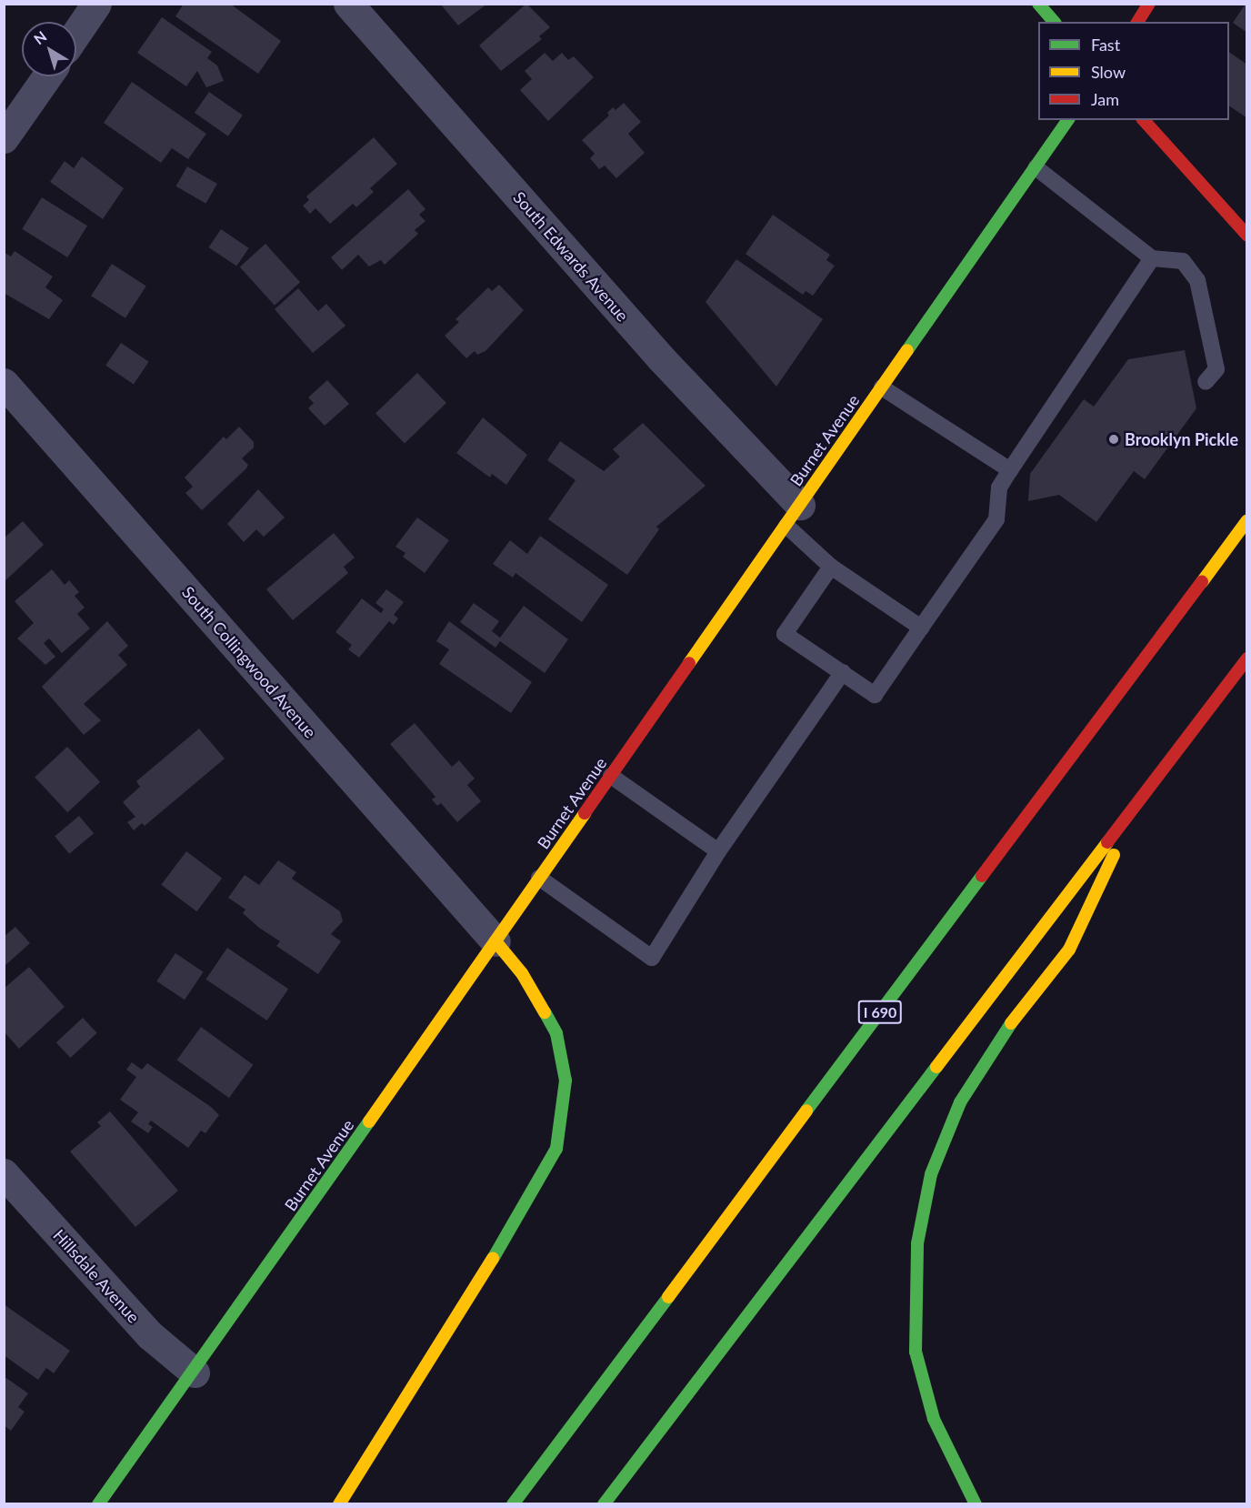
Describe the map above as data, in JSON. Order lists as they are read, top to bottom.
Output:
{
  "streets": {
    "main road": ["Burnet Avenue", "I 690"],
    "street": ["South Edwards Avenue", "South Collingwood Avenue", "Hillsdale Avenue"]
  },
  "crossings": [
    ["South Edwards Avenue", "Burnet Avenue"],
    ["Burnet Avenue", "South Collingwood Avenue"],
    ["Burnet Avenue", "Hillsdale Avenue"]
  ],
  "places": ["Brooklyn Pickle"],
  "legend": ["Fast", "Slow", "Jam"],
  "north": "top left"
}
